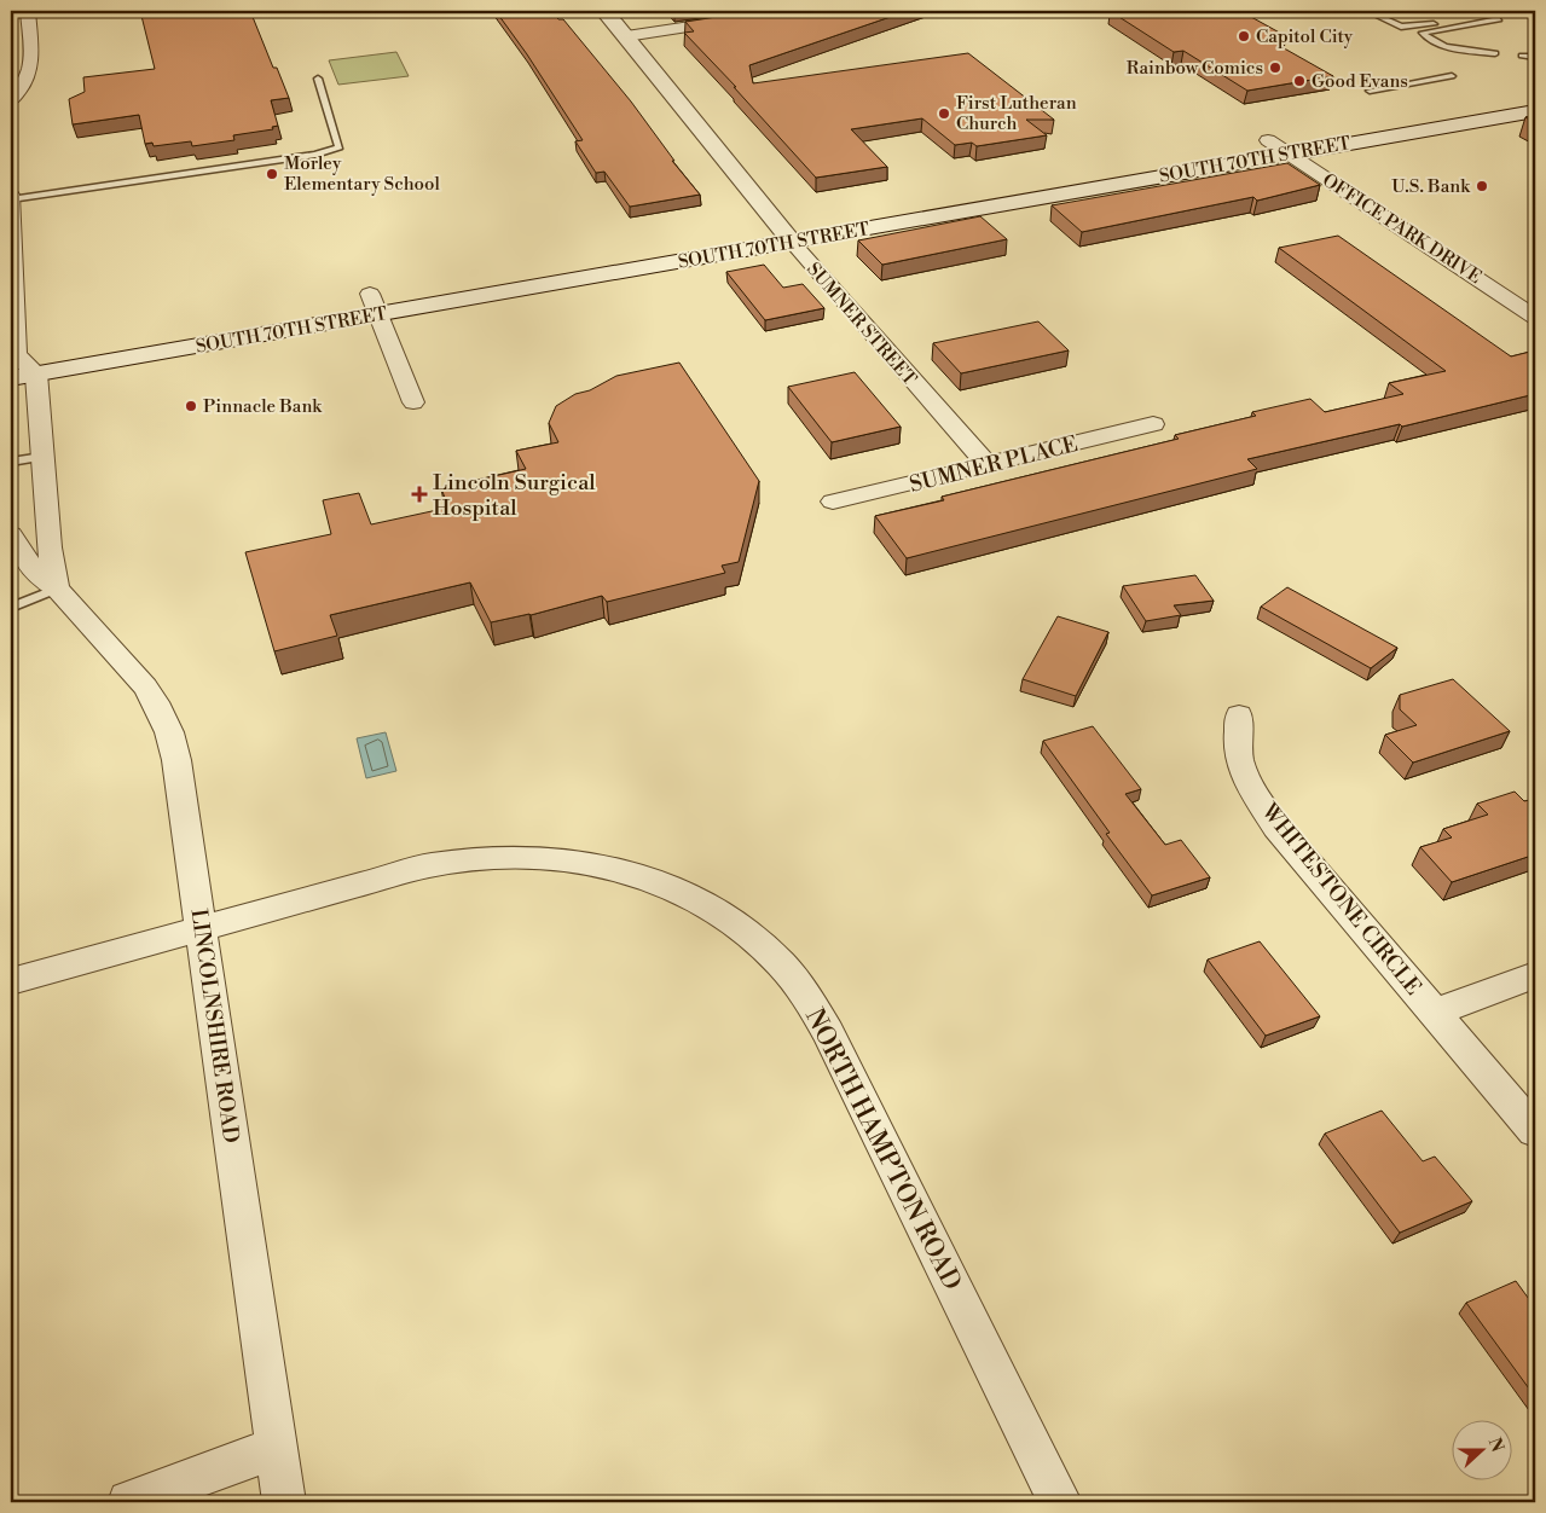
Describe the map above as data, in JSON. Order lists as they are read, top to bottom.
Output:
{
  "streets": {
    "main road": ["SOUTH 70TH STREET", "SUMNER STREET"],
    "street": [
      "OFFICE PARK DRIVE",
      "SUMNER PLACE",
      "WHITESTONE CIRCLE",
      "LINCOLNSHIRE ROAD",
      "NORTH HAMPTON ROAD"
    ]
  },
  "crossings": [
    ["SOUTH 70TH STREET", "OFFICE PARK DRIVE"],
    ["SOUTH 70TH STREET", "SUMNER STREET"],
    ["SUMNER STREET", "SUMNER PLACE"],
    ["LINCOLNSHIRE ROAD", "NORTH HAMPTON ROAD"]
  ],
  "places": {
    "other": [
      "Capitol City",
      "Rainbow Comics",
      "Good Evans",
      "First Lutheran Church",
      "Morley Elementary School",
      "U.S. Bank",
      "Pinnacle Bank"
    ],
    "health": ["Lincoln Surgical Hospital"]
  },
  "north": "right"
}
